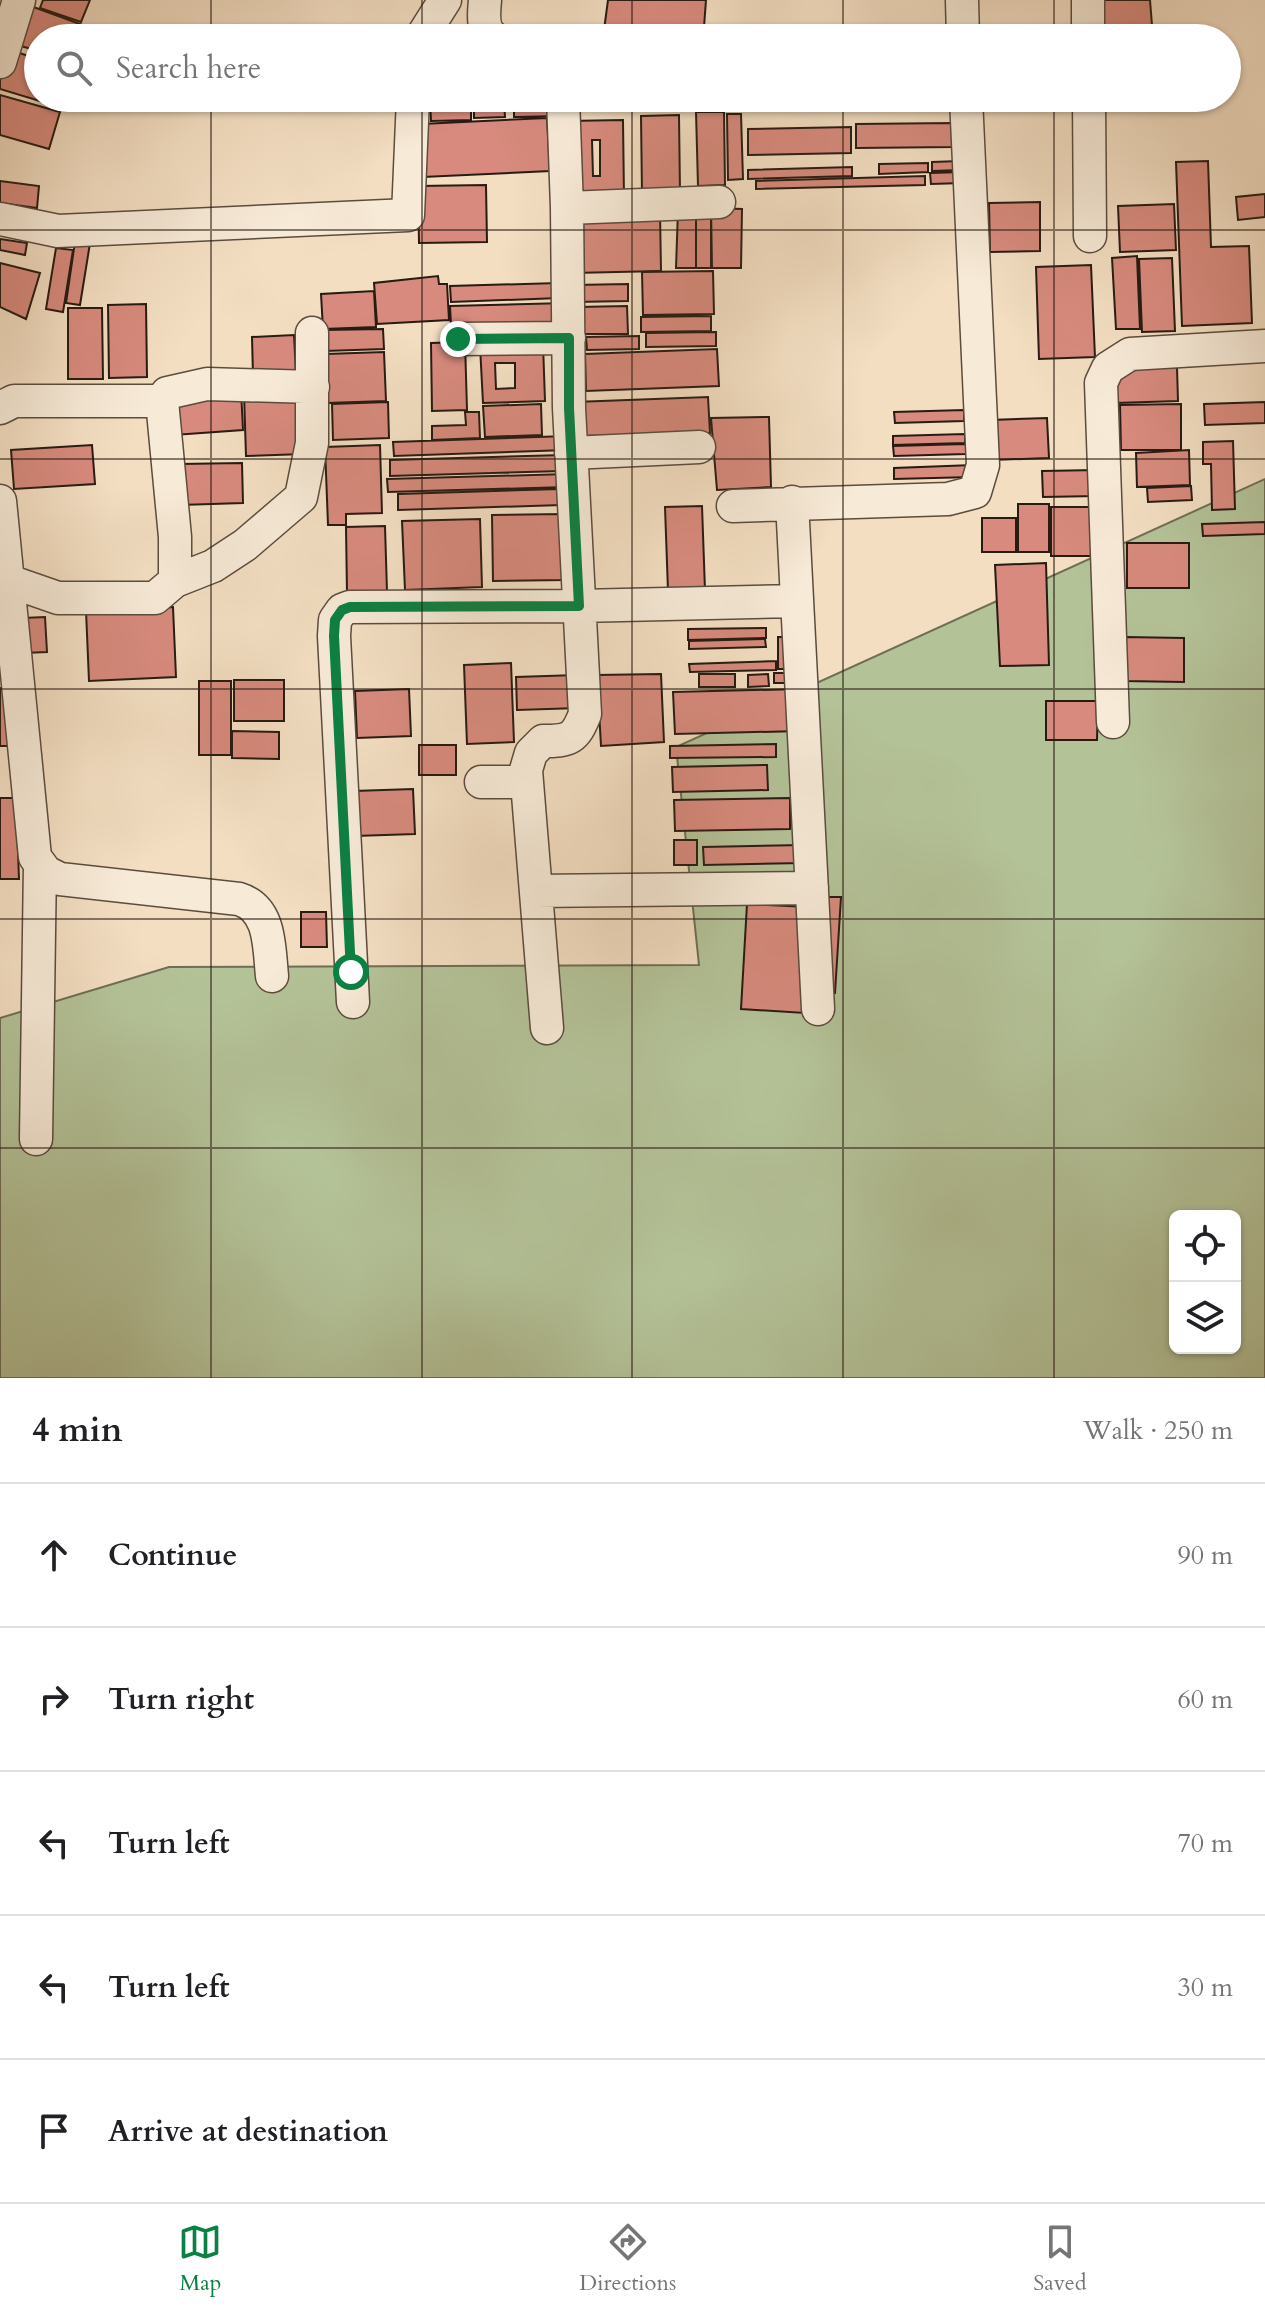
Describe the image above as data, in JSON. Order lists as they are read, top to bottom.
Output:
{
  "page": {
    "search": "Search here",
    "heading": ["4 min", "Walk · 250 m"],
    "list": [
      ["Continue", "90 m"],
      ["Turn right", "60 m"],
      ["Turn left", "70 m"],
      ["Turn left", "30 m"],
      "Arrive at destination"
    ],
    "nav": ["Map", "Directions", "Saved"]
  }
}
